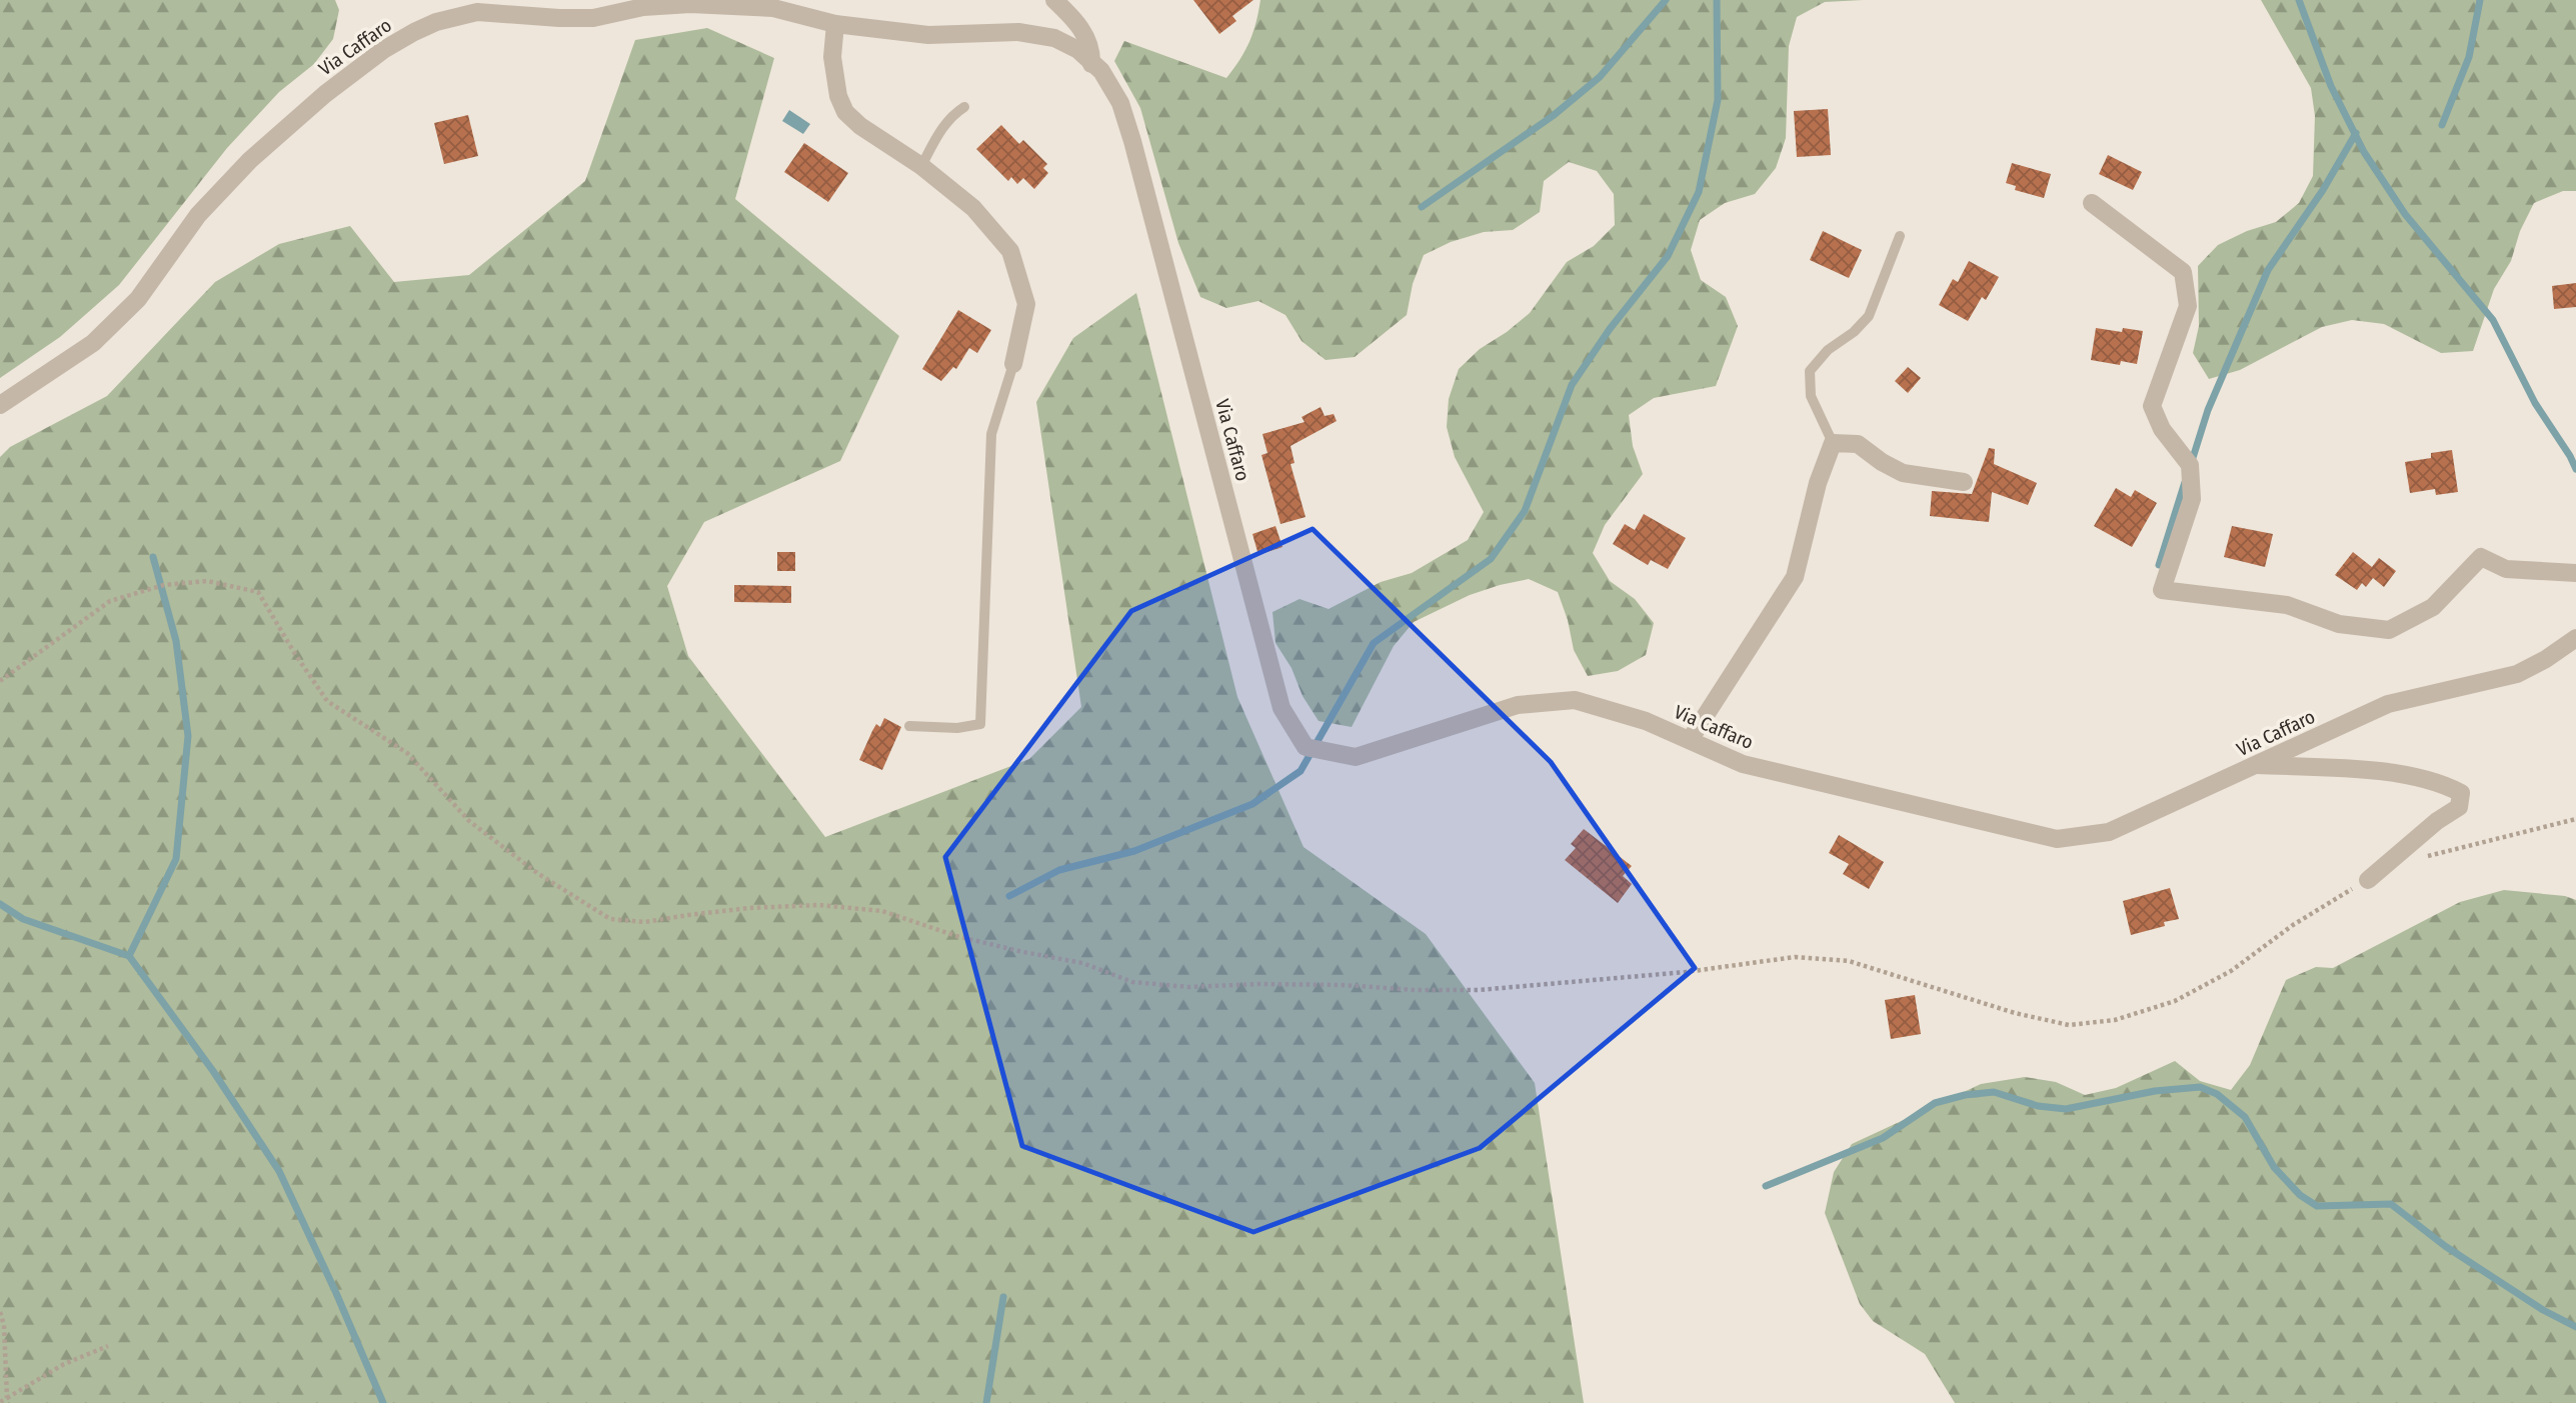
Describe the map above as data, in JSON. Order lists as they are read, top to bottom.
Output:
{
  "streets": {
    "street": ["Via Caffaro"]
  }
}
